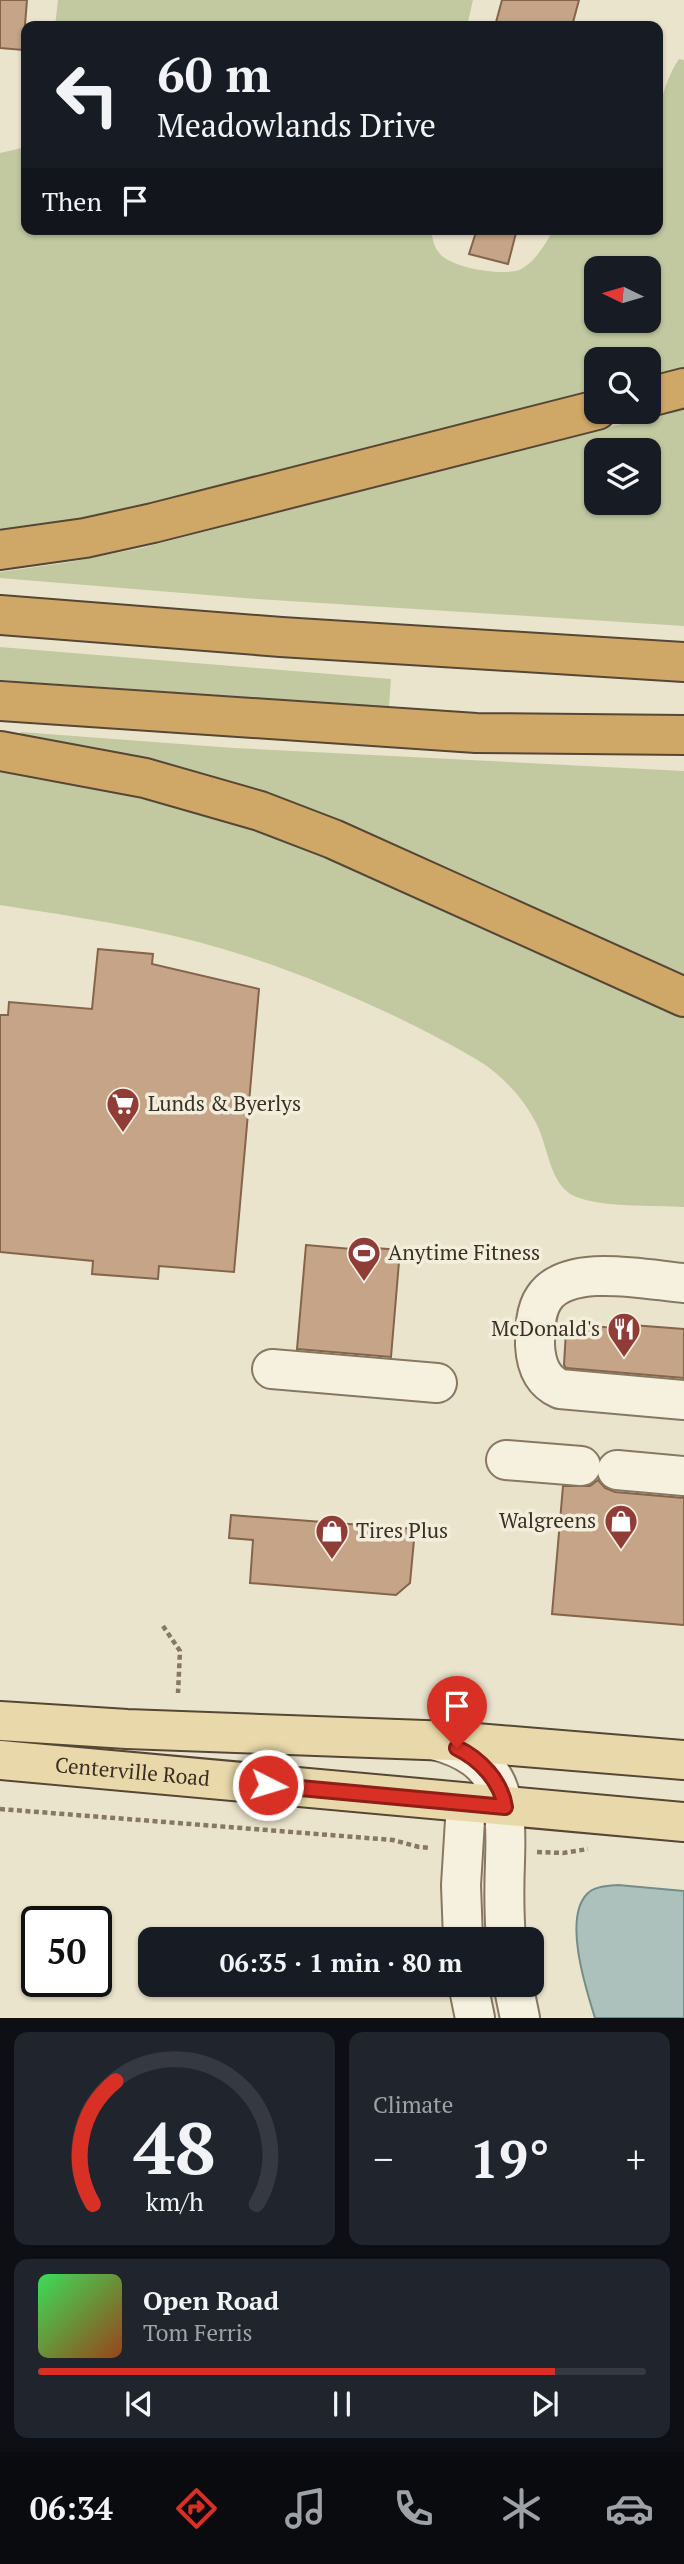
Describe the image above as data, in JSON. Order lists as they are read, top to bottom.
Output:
{
  "streets": {
    "main road": ["Centerville Road"]
  },
  "places": {
    "supermarket": ["Lunds & Byerlys"],
    "sports": ["Anytime Fitness"],
    "restaurant": ["McDonald's"],
    "shop": ["Walgreens", "Tires Plus"]
  },
  "north": "left",
  "page": {
    "turn": ["60 m", "Meadowlands Drive"],
    "then": "Then",
    "limit": "50",
    "trip": "06:35 · 1 min · 80 m",
    "tile": "Climate",
    "heat": ["−", "19°", "+"],
    "song": ["Open Road", "Tom Ferris"],
    "tabs": "06:34",
    "gauge": ["48", "km/h"]
  }
}
